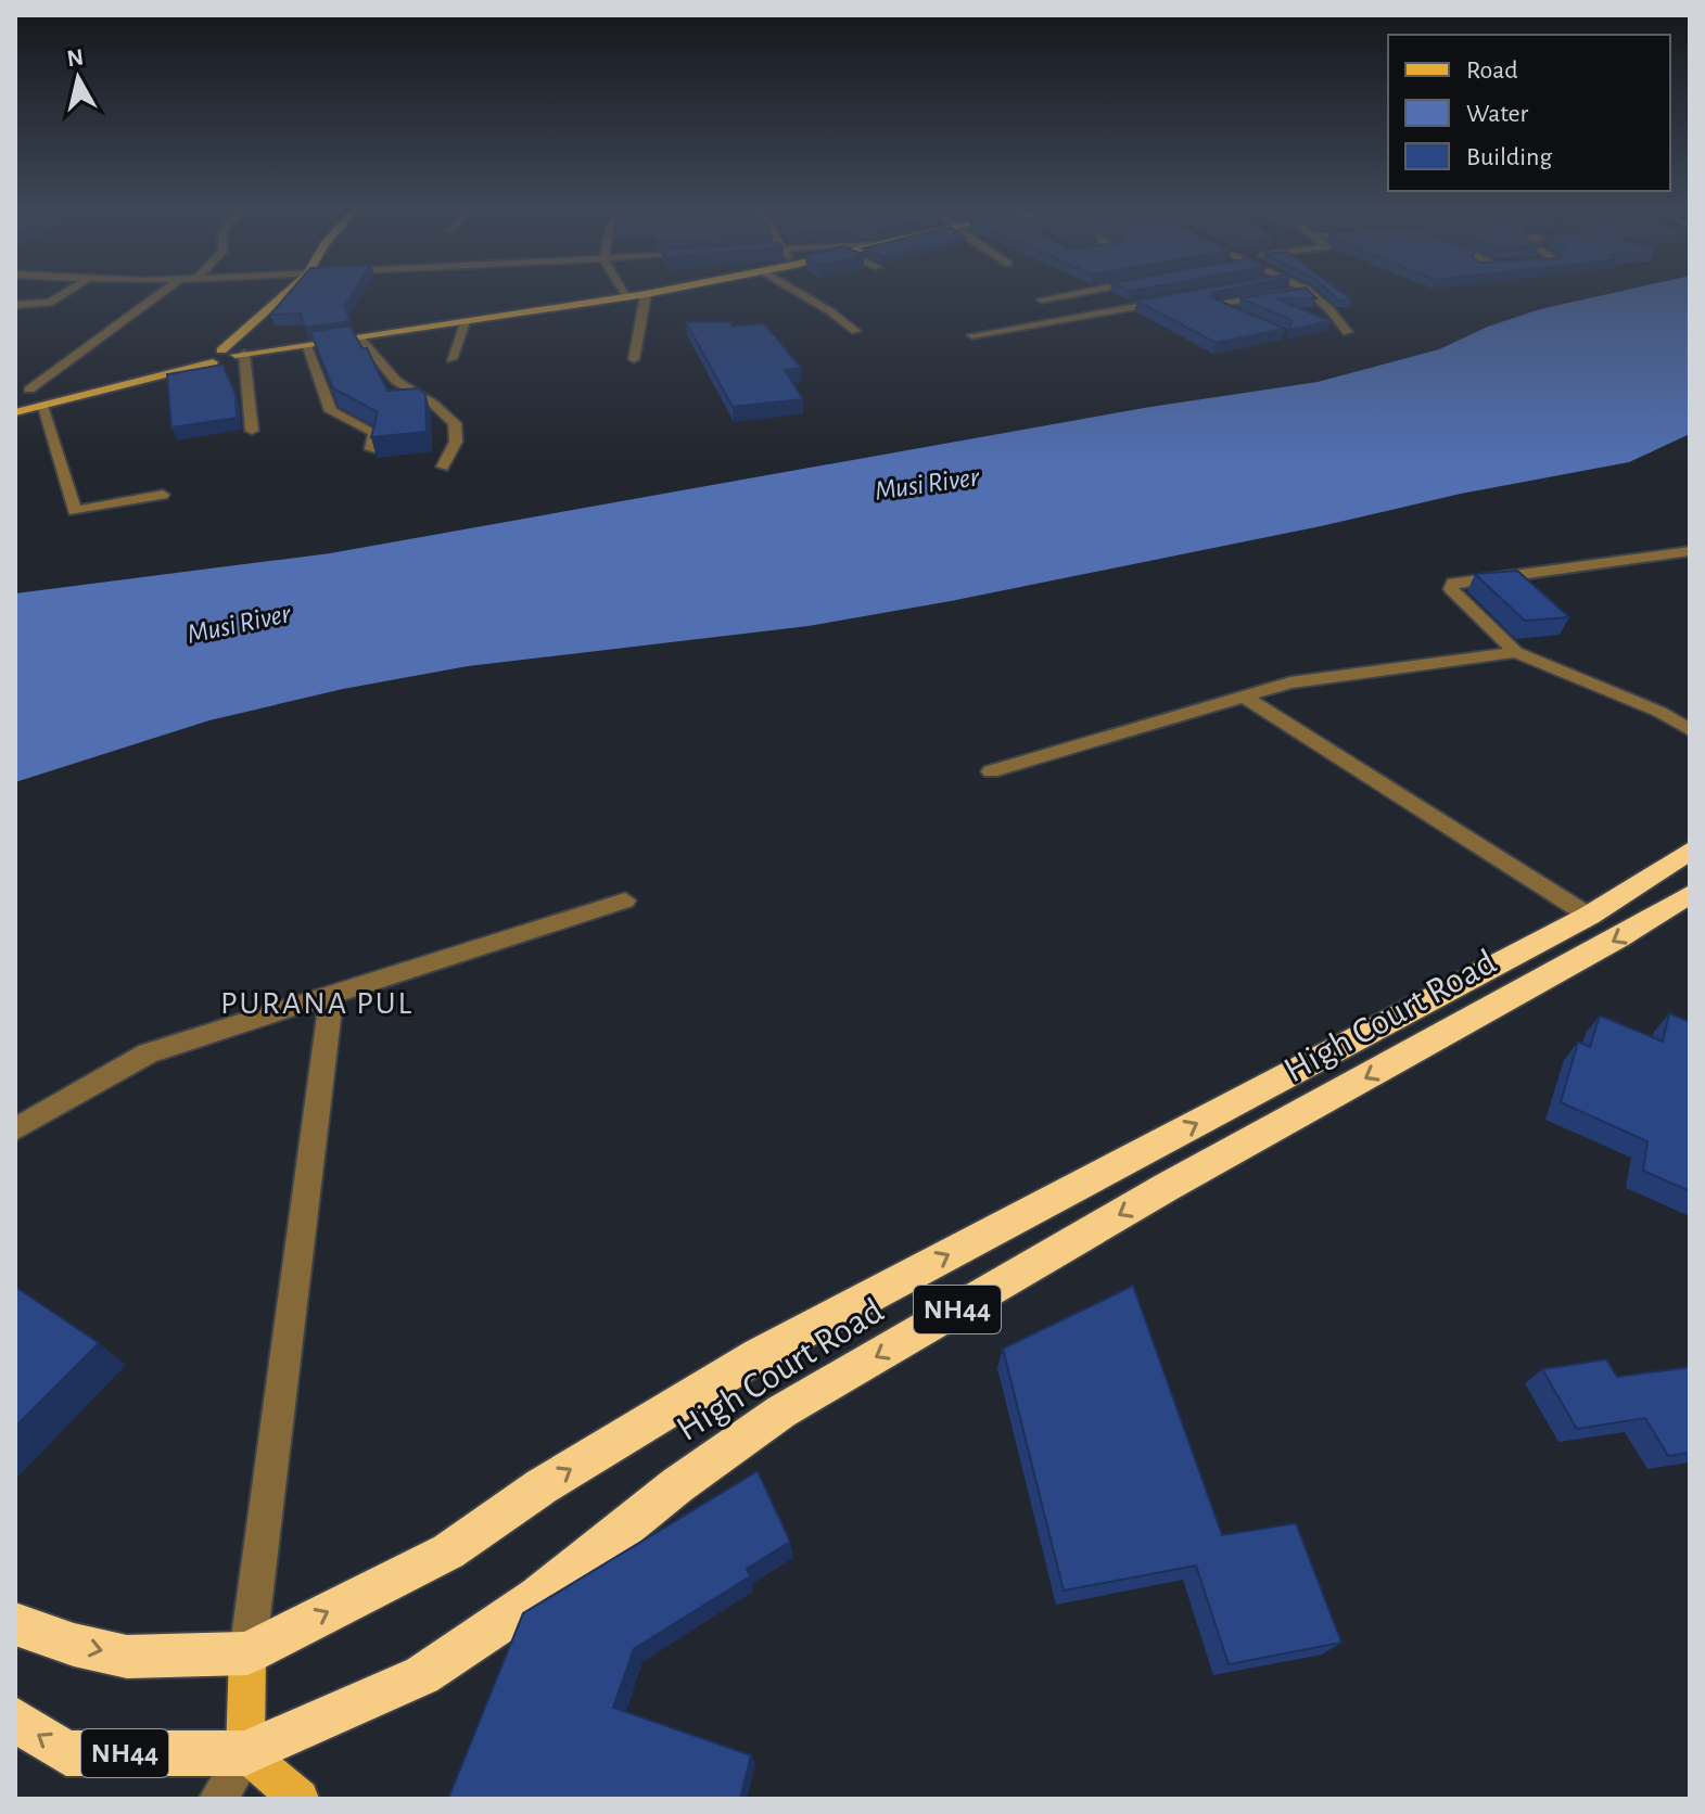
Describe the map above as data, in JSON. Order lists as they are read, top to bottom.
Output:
{
  "streets": {
    "highway": ["High Court Road", "NH44"]
  },
  "crossings": [
    ["High Court Road", "NH44"]
  ],
  "districts": ["PURANA PUL"],
  "water": ["Musi River"],
  "legend": ["Road", "Water", "Building"],
  "north": "top"
}
